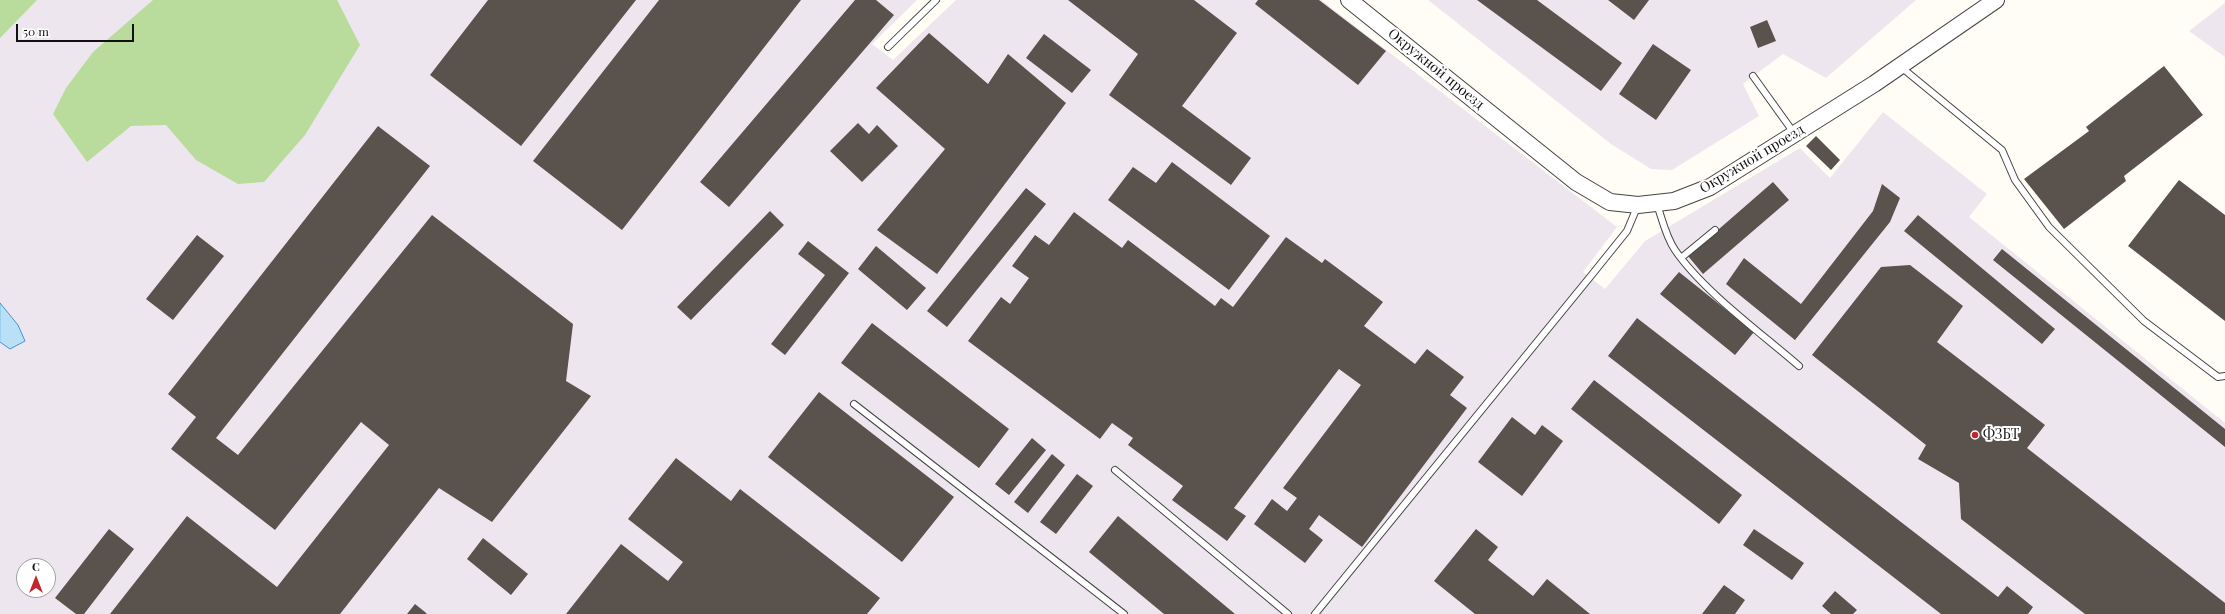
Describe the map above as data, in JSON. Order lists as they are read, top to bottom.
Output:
{
  "streets": {
    "street": ["Окружной проезд"]
  },
  "places": ["ФЗБТ"],
  "scale_bar": "50 m",
  "north": "top"
}
